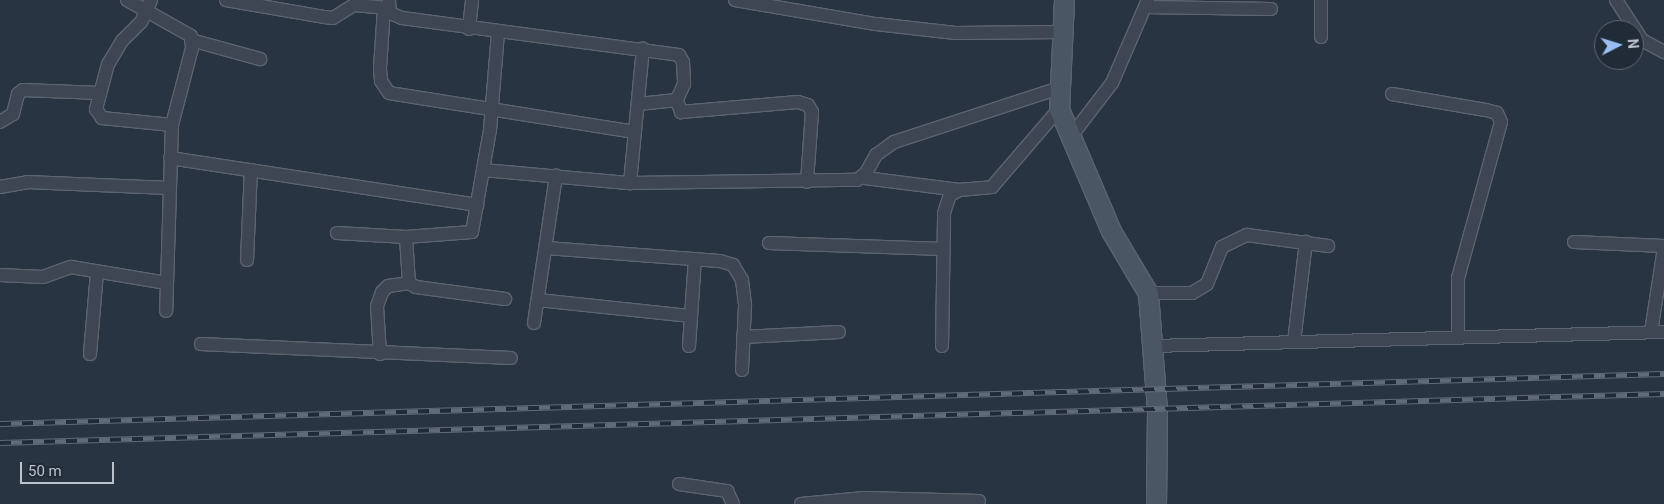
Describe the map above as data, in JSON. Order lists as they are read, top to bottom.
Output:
{
  "scale_bar": "50 m",
  "north": "right"
}
